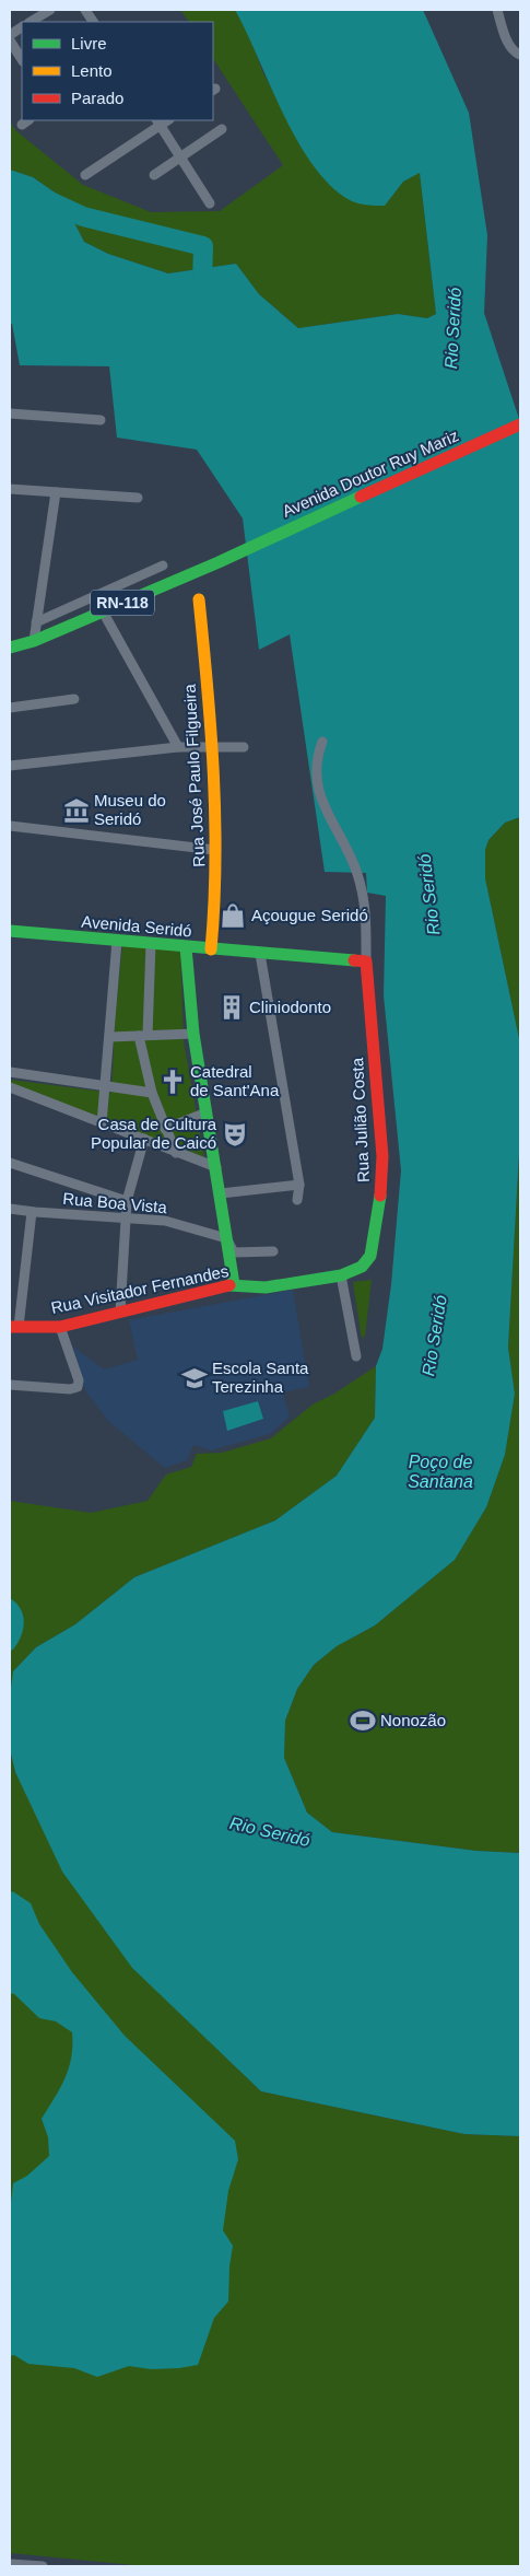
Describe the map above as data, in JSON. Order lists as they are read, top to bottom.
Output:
{
  "streets": {
    "main road": [
      "Avenida Doutor Ruy Mariz",
      "RN-118",
      "Rua José Paulo Filgueira",
      "Avenida Seridó",
      "Rua Julião Costa",
      "Rua Visitador Fernandes"
    ],
    "street": ["Rua Boa Vista"]
  },
  "crossings": [
    ["Avenida Doutor Ruy Mariz", "RN-118"],
    ["Rua José Paulo Filgueira", "Avenida Seridó"],
    ["Avenida Seridó", "Rua Julião Costa"],
    ["Rua Julião Costa", "Rua Visitador Fernandes"]
  ],
  "water": ["Rio Seridó", "Poço de Santana"],
  "places": {
    "museum": ["Museu do Seridó"],
    "shop": ["Açougue Seridó"],
    "building": ["Cliniodonto"],
    "church": ["Catedral de Sant'Ana"],
    "theatre": ["Casa de Cultura Popular de Caicó"],
    "school or university": ["Escola Santa Terezinha"],
    "sports": ["Nonozão"]
  },
  "legend": ["Livre", "Lento", "Parado"]
}
